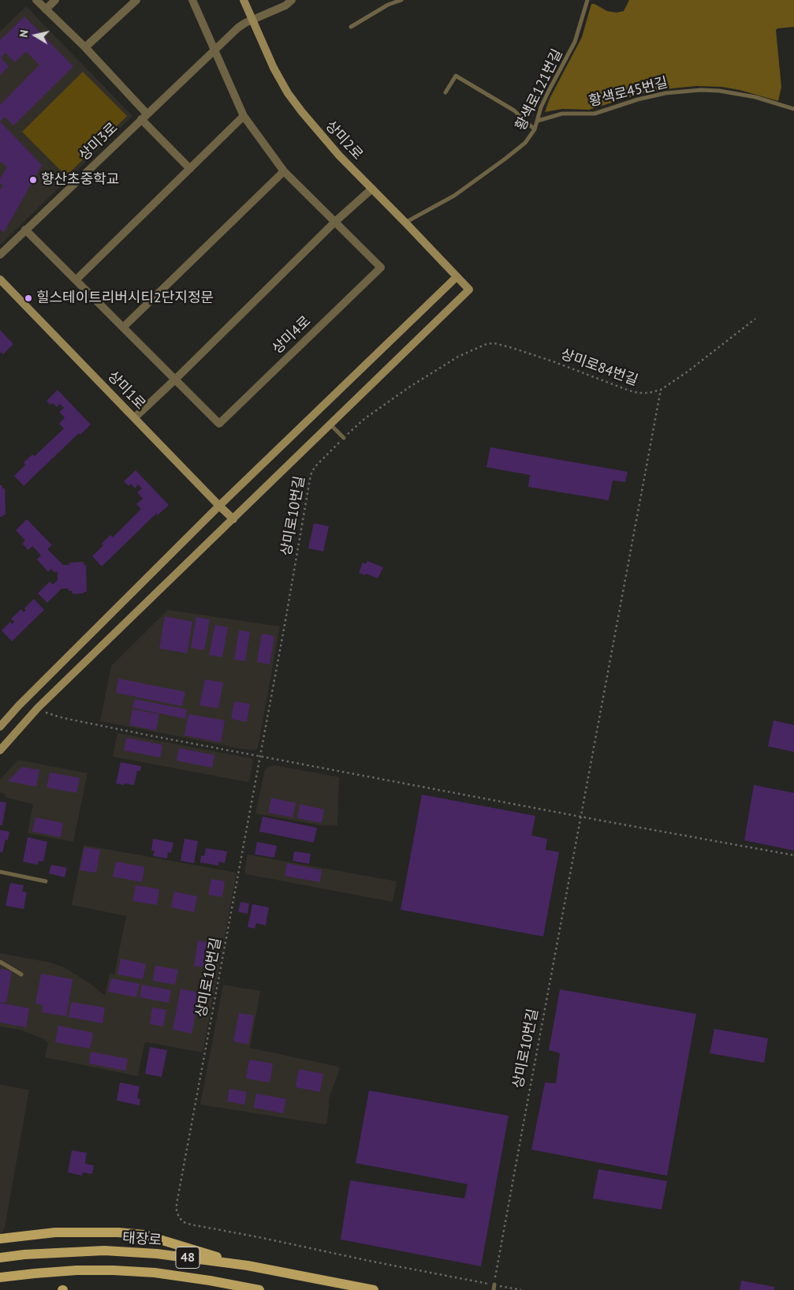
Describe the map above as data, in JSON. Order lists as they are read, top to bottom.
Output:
{
  "streets": {
    "main road": ["태장로", "48"],
    "street": [
      "상미2로",
      "상미3로",
      "상미4로",
      "상미1로"
    ],
    "lane": ["황색로121번길", "황색로45번길"],
    "path": ["상미로84번길", "상미로10번길"]
  },
  "crossings": [
    ["황색로121번길", "황색로45번길"],
    ["황색로121번길", "상미2로"],
    ["상미2로", "상미3로"],
    ["상미3로", "상미4로"],
    ["상미로84번길", "상미로10번길"]
  ],
  "places": ["향산초중학교", "힐스테이트리버시티2단지정문"],
  "north": "left"
}
